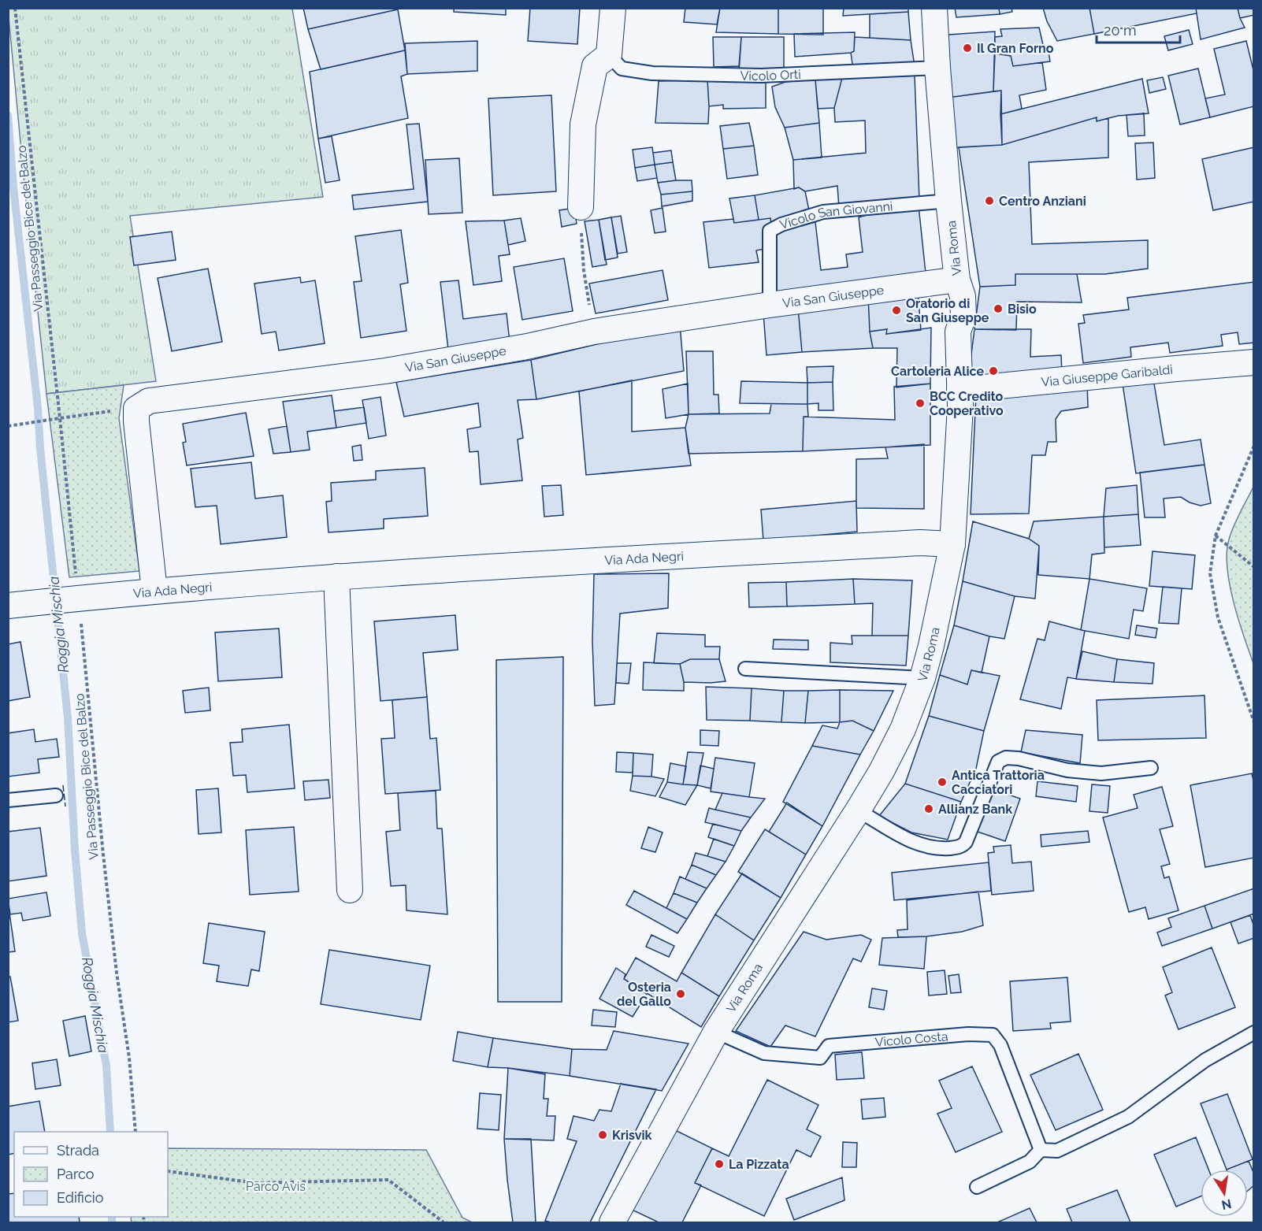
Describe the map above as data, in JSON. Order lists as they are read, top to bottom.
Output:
{
  "streets": {
    "street": [
      "Via Roma",
      "Via San Giuseppe",
      "Via Giuseppe Garibaldi",
      "Via Ada Negri"
    ],
    "lane": ["Vicolo Orti", "Vicolo San Giovanni", "Vicolo Costa"],
    "path": ["Via Passeggio Bice del Balzo"]
  },
  "crossings": [
    ["Vicolo Orti", "Via Roma"],
    ["Vicolo San Giovanni", "Via Roma"],
    ["Vicolo San Giovanni", "Via San Giuseppe"],
    ["Via Passeggio Bice del Balzo", "Via Ada Negri"],
    ["Via Roma", "Via San Giuseppe"],
    ["Via Roma", "Via Giuseppe Garibaldi"],
    ["Via Roma", "Via Ada Negri"],
    ["Via Roma", "Vicolo Costa"]
  ],
  "water": ["Roggia Mischia"],
  "parks": ["Parco Avis"],
  "places": [
    "Il Gran Forno",
    "Centro Anziani",
    "Bisio",
    "Oratorio di San Giuseppe",
    "Cartoleria Alice",
    "BCC Credito Cooperativo",
    "Antica Trattoria Cacciatori",
    "Allianz Bank",
    "Osteria del Gallo",
    "Krisvik",
    "La Pizzata"
  ],
  "legend": ["Strada", "Parco", "Edificio"],
  "scale_bar": "20 m",
  "north": "bottom"
}
